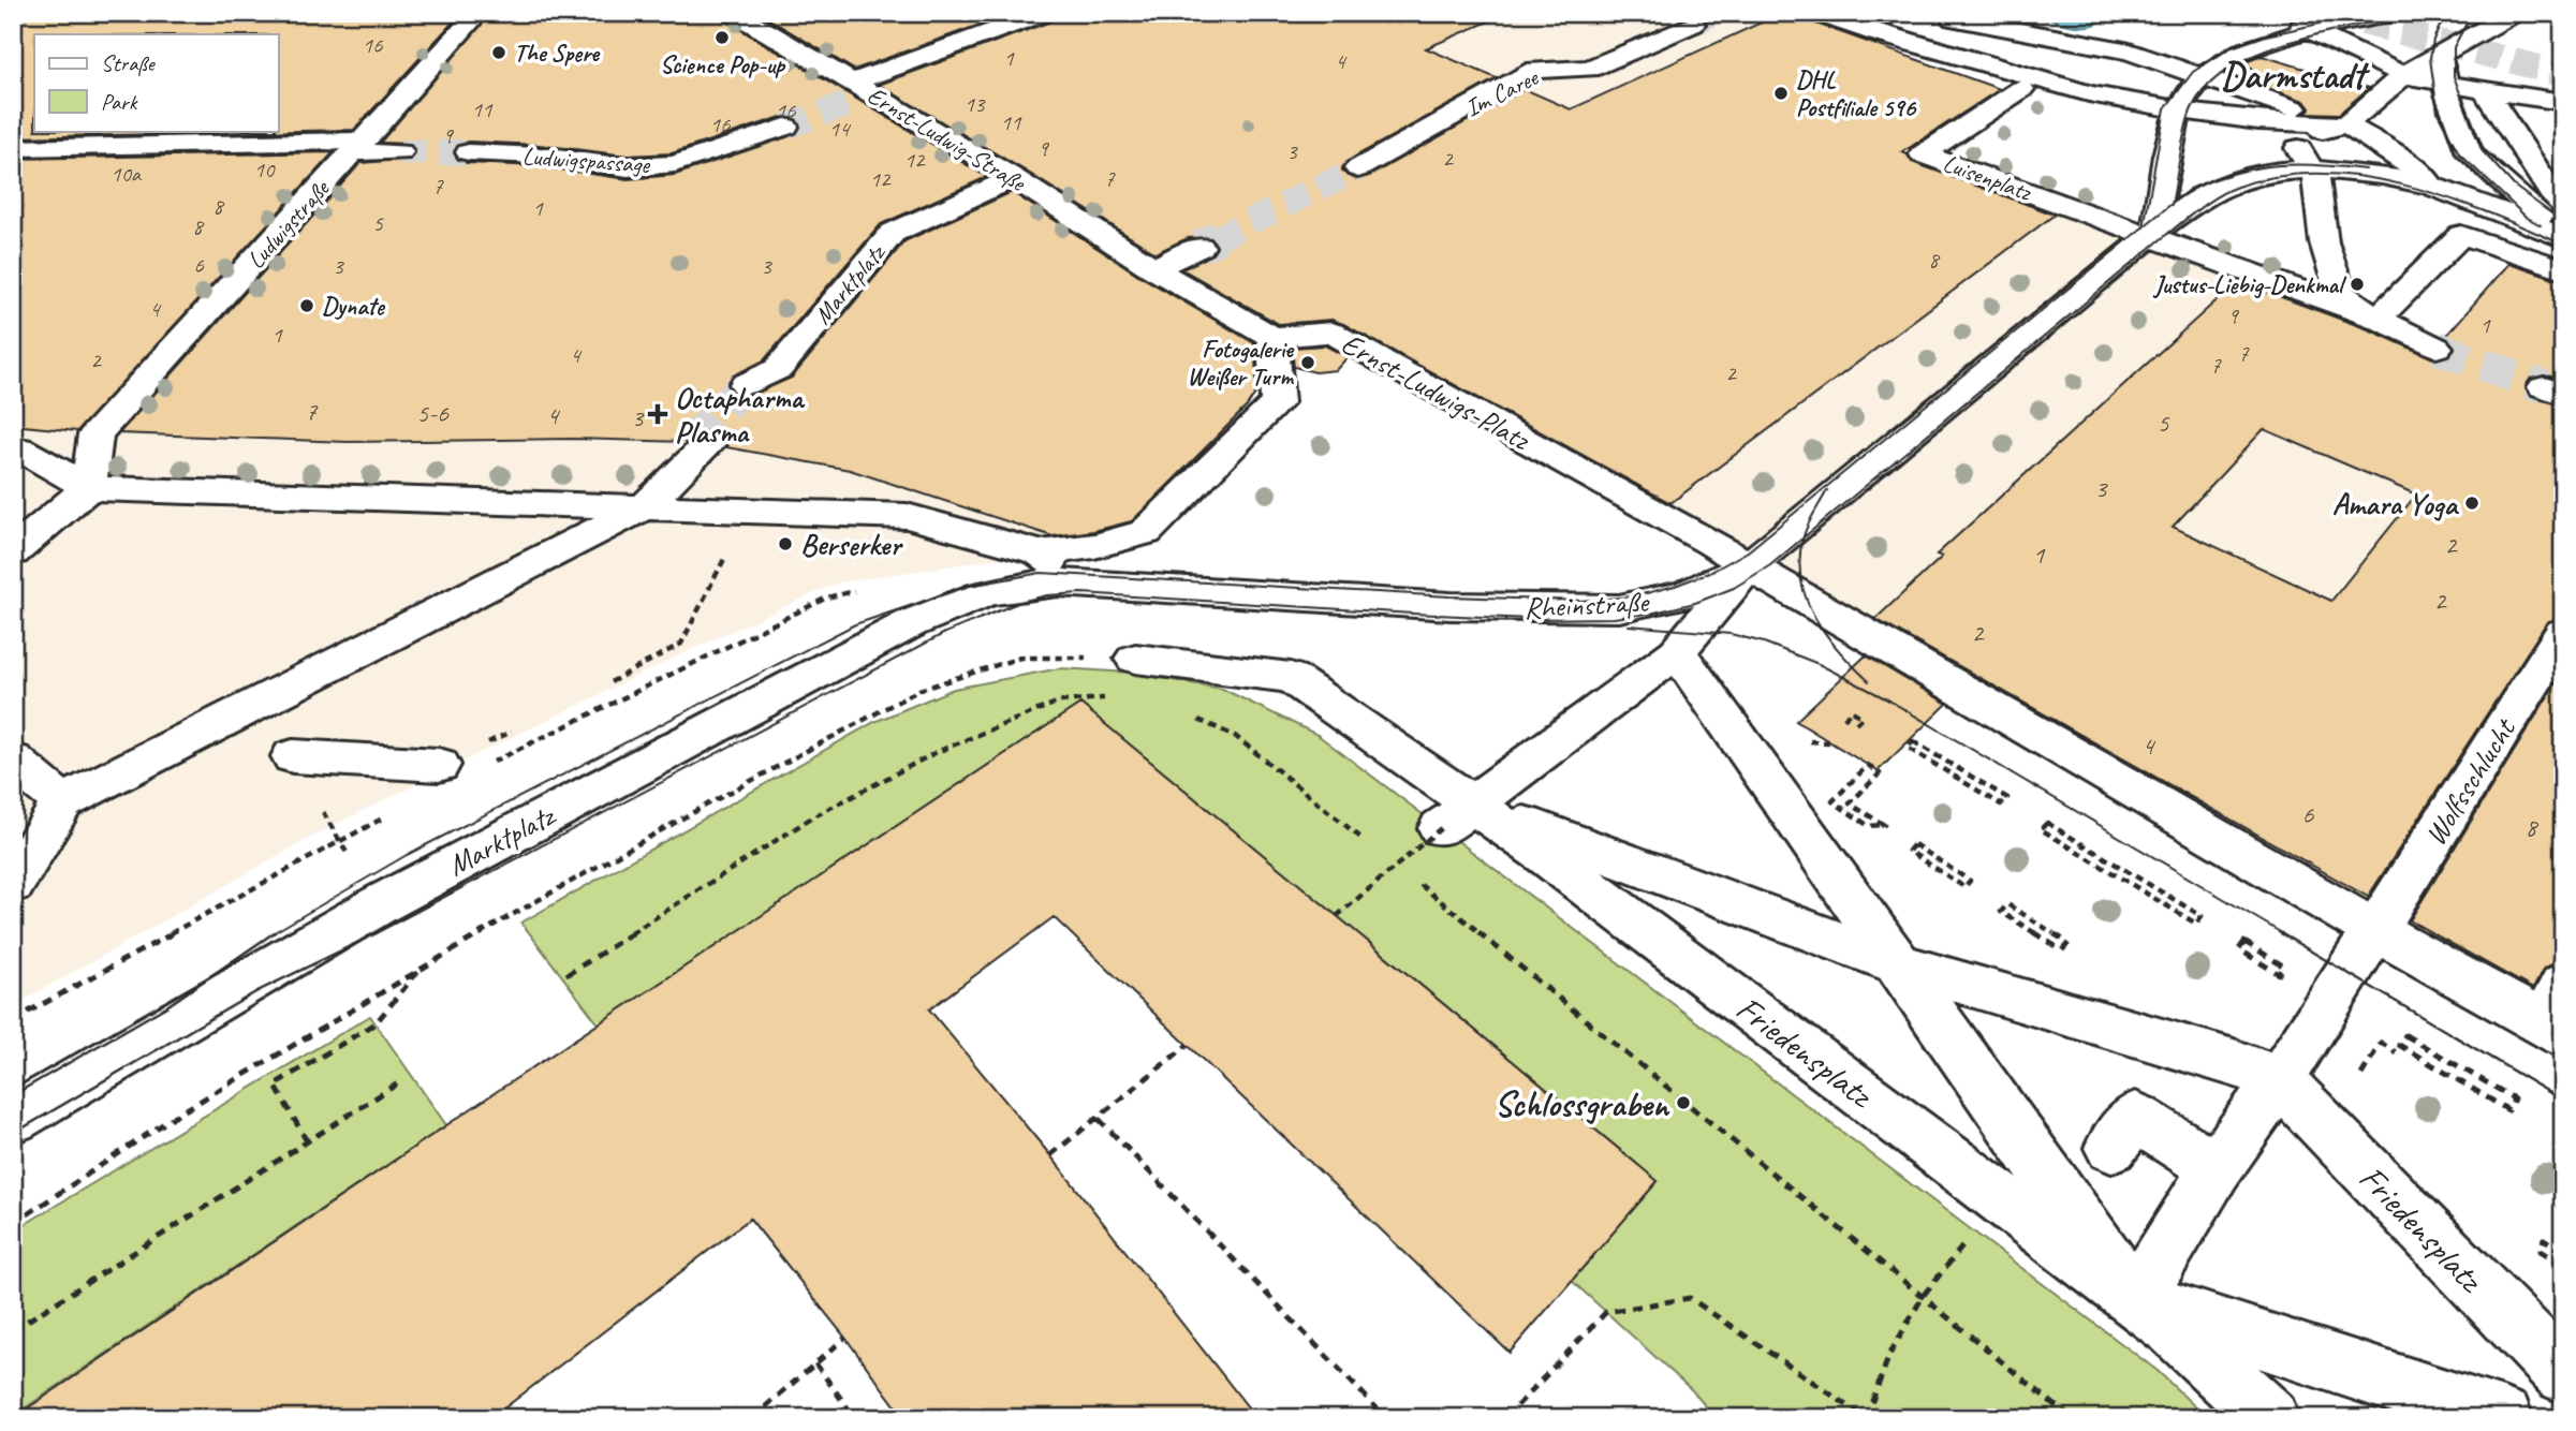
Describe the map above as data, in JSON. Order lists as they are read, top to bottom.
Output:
{
  "streets": {
    "street": [
      "Im Caree",
      "Ernst-Ludwig-Straße",
      "Ludwigspassage",
      "Luisenplatz",
      "Ludwigstraße",
      "Marktplatz",
      "Ernst-Ludwigs-Platz",
      "Rheinstraße",
      "Wolfsschlucht",
      "Friedensplatz"
    ]
  },
  "crossings": [
    ["Ernst-Ludwig-Straße", "Marktplatz"],
    ["Ernst-Ludwig-Straße", "Ernst-Ludwigs-Platz"],
    ["Luisenplatz", "Rheinstraße"],
    ["Marktplatz", "Rheinstraße"],
    ["Ernst-Ludwigs-Platz", "Rheinstraße"]
  ],
  "districts": ["Darmstadt"],
  "places": {
    "other": [
      "Science Pop-up",
      "The Spere",
      "DHL Postfiliale 596",
      "Justus-Liebig-Denkmal",
      "Dynate",
      "Fotogalerie Weißer Turm",
      "Amara Yoga",
      "Berserker",
      "Schlossgraben"
    ],
    "health": ["Octapharma Plasma"]
  },
  "house_numbers": [
    "16",
    "1",
    "4",
    "13",
    "11",
    "16",
    "11",
    "16",
    "14",
    "9",
    "9",
    "3",
    "2",
    "12",
    "10",
    "10a",
    "7",
    "12",
    "7",
    "8",
    "1",
    "5",
    "8",
    "8",
    "6",
    "3",
    "3",
    "4",
    "9",
    "1",
    "1",
    "7",
    "4",
    "2",
    "7",
    "2",
    "7",
    "5-6",
    "4",
    "3",
    "5",
    "3",
    "2",
    "1",
    "2",
    "2",
    "4",
    "6",
    "8"
  ],
  "legend": ["Straße", "Park"]
}
